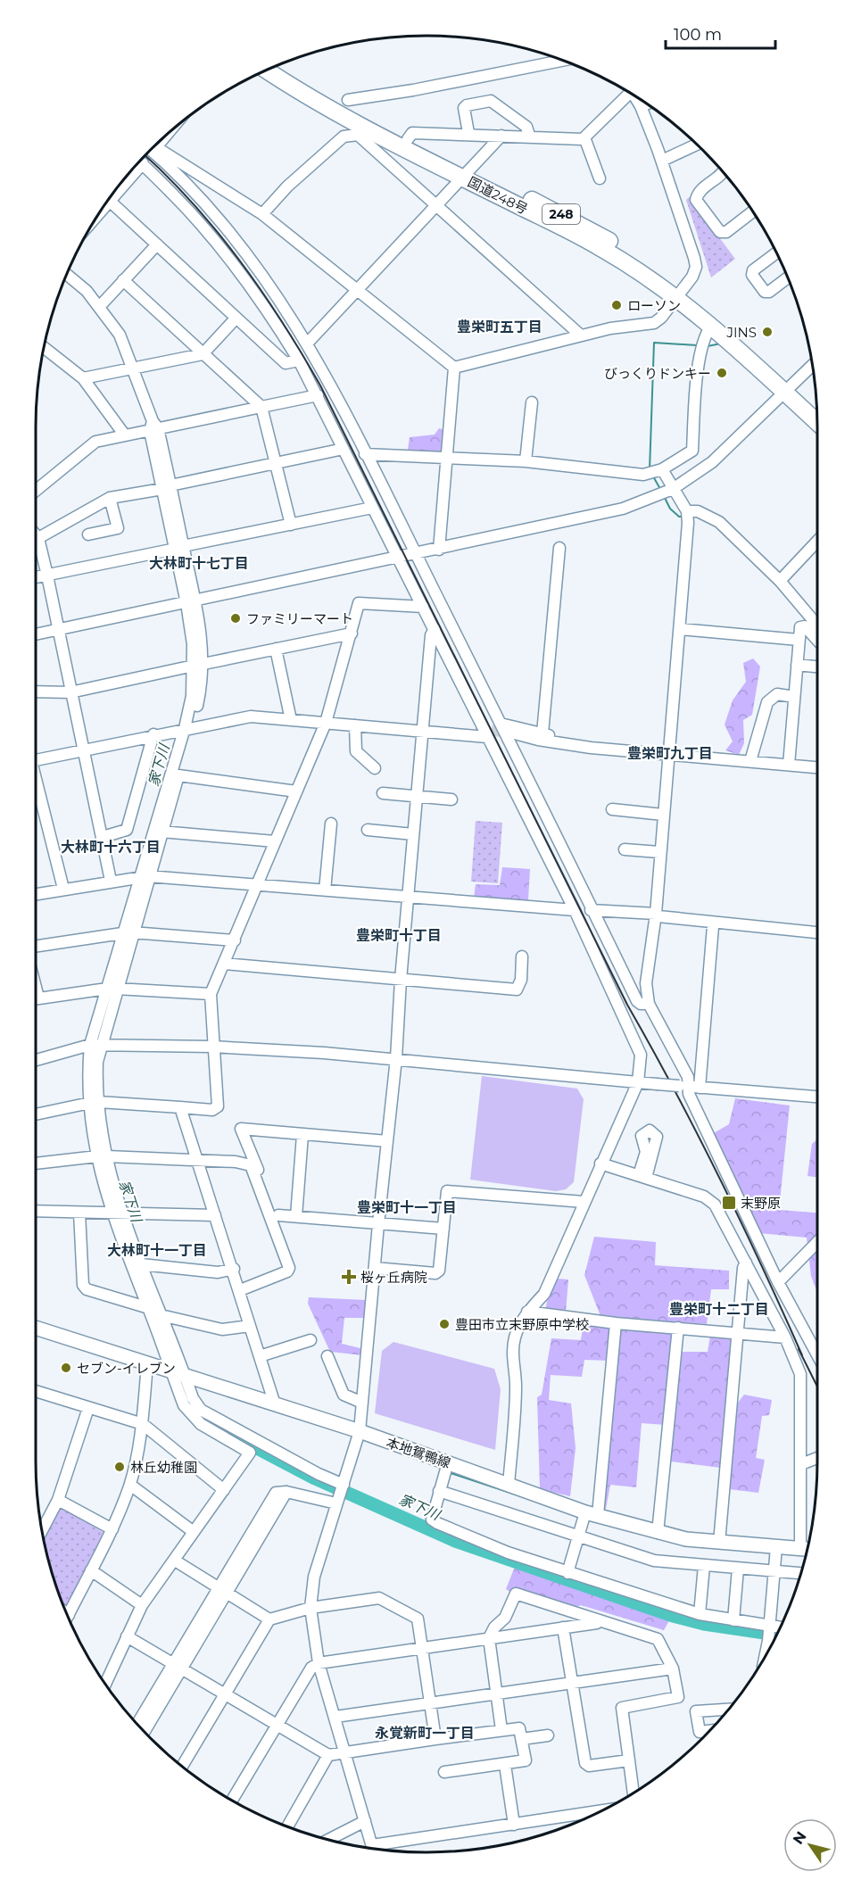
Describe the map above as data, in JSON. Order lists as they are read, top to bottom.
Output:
{
  "streets": {
    "highway": ["国道248号", "248"],
    "main road": ["本地鴛鴨線"]
  },
  "districts": [
    "豊栄町五丁目",
    "大林町十七丁目",
    "豊栄町九丁目",
    "大林町十六丁目",
    "豊栄町十丁目",
    "豊栄町十一丁目",
    "大林町十一丁目",
    "豊栄町十二丁目",
    "永覚新町一丁目"
  ],
  "water": ["家下川"],
  "places": {
    "other": [
      "ローソン",
      "JINS",
      "びっくりドンキー",
      "ファミリーマート",
      "豊田市立末野原中学校",
      "セブン-イレブン",
      "林丘幼稚園"
    ],
    "transit": ["末野原"],
    "health": ["桜ヶ丘病院"]
  },
  "scale_bar": "100 m",
  "north": "top left"
}
